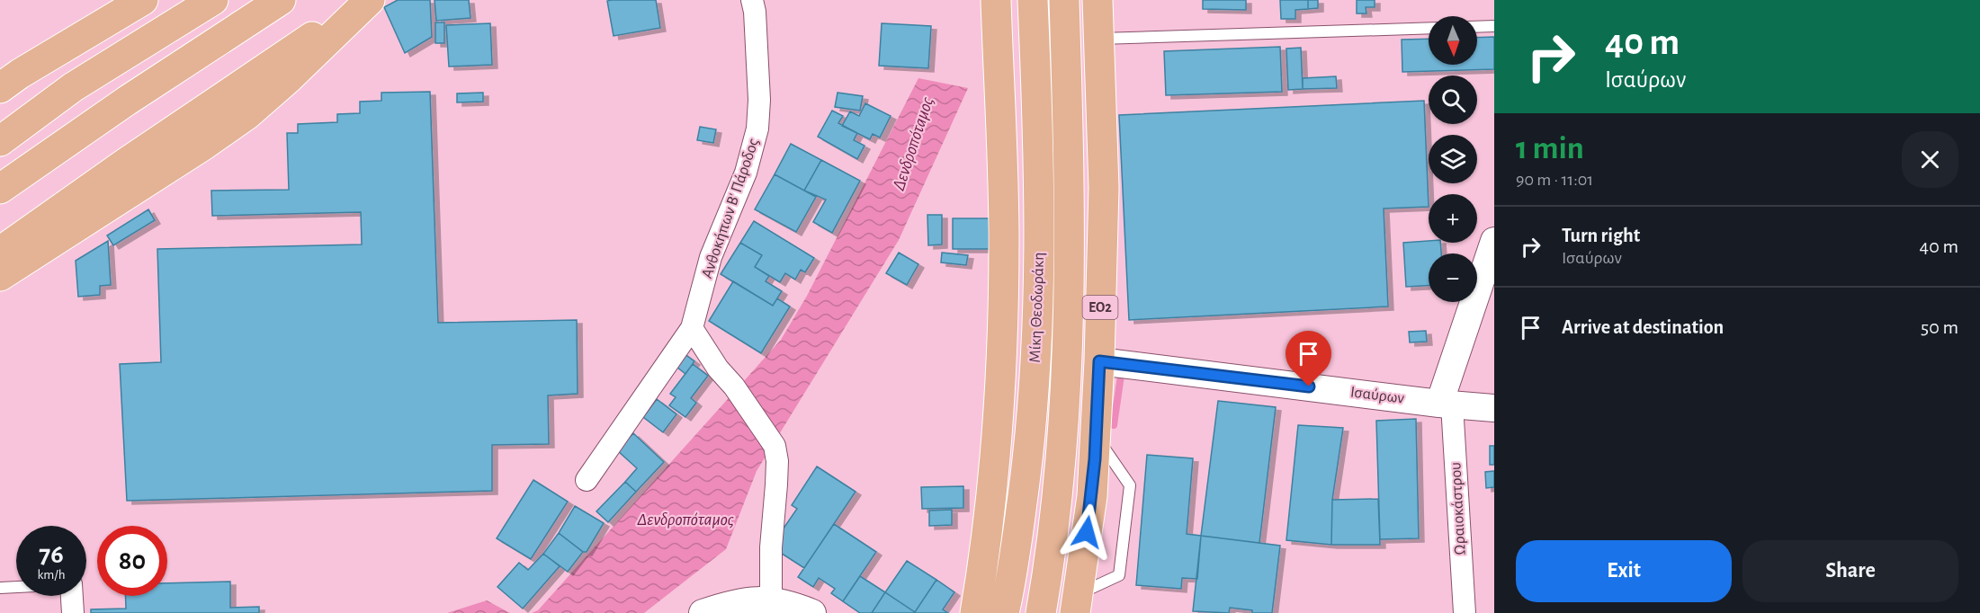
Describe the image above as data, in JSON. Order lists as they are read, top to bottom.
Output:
{
  "streets": {
    "highway": ["Μίκη Θεοδωράκη", "ΕΟ2"],
    "street": ["Ανθοκήπων Β' Πάροδος", "Ισαύρων", "Ωραιοκάστρου"]
  },
  "crossings": [
    ["ΕΟ2", "Ισαύρων"],
    ["Ισαύρων", "Ωραιοκάστρου"]
  ],
  "water": ["Δενδροπόταμος"],
  "north": "bottom",
  "page": {
    "turn": ["40 m", "Ισαύρων"],
    "map_buttons": ["+", "−"],
    "heading": ["1 min", "90 m · 11:01"],
    "list": [
      {
        "name": "Turn right",
        "note": "Ισαύρων",
        "value": "40 m"
      },
      {
        "name": "Arrive at destination",
        "value": "50 m"
      }
    ],
    "speed": "76 km/h",
    "limit": "80",
    "buttons": ["Exit", "Share"]
  }
}
